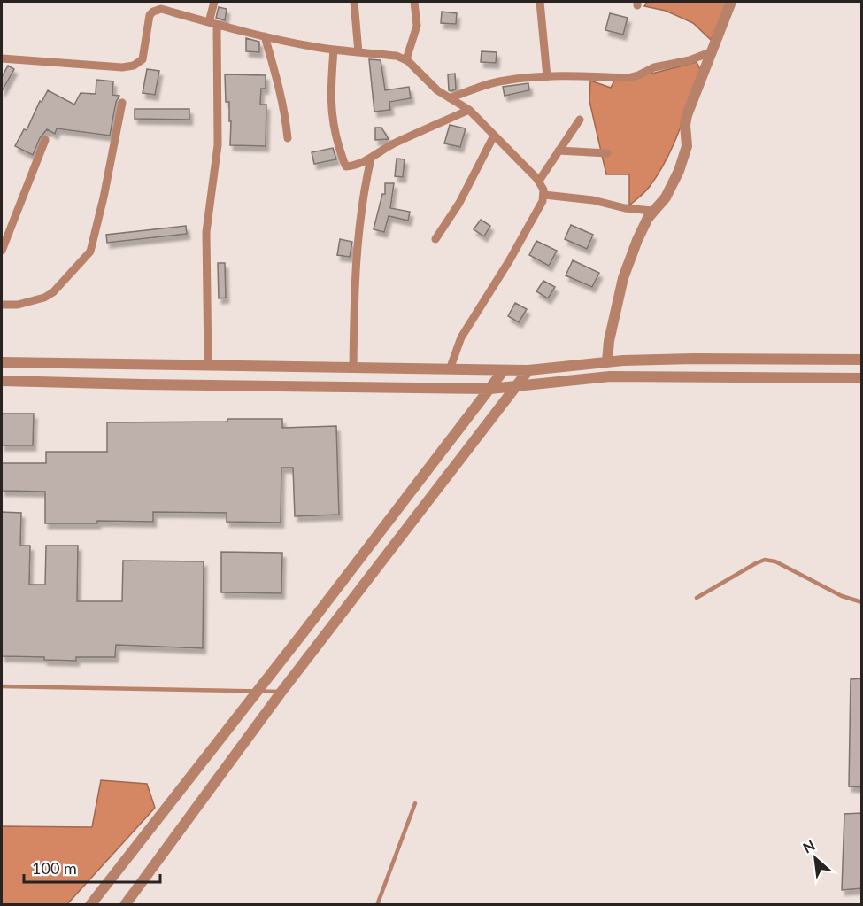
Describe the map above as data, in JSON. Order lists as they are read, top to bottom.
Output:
{
  "scale_bar": "100 m",
  "north": "top left"
}
